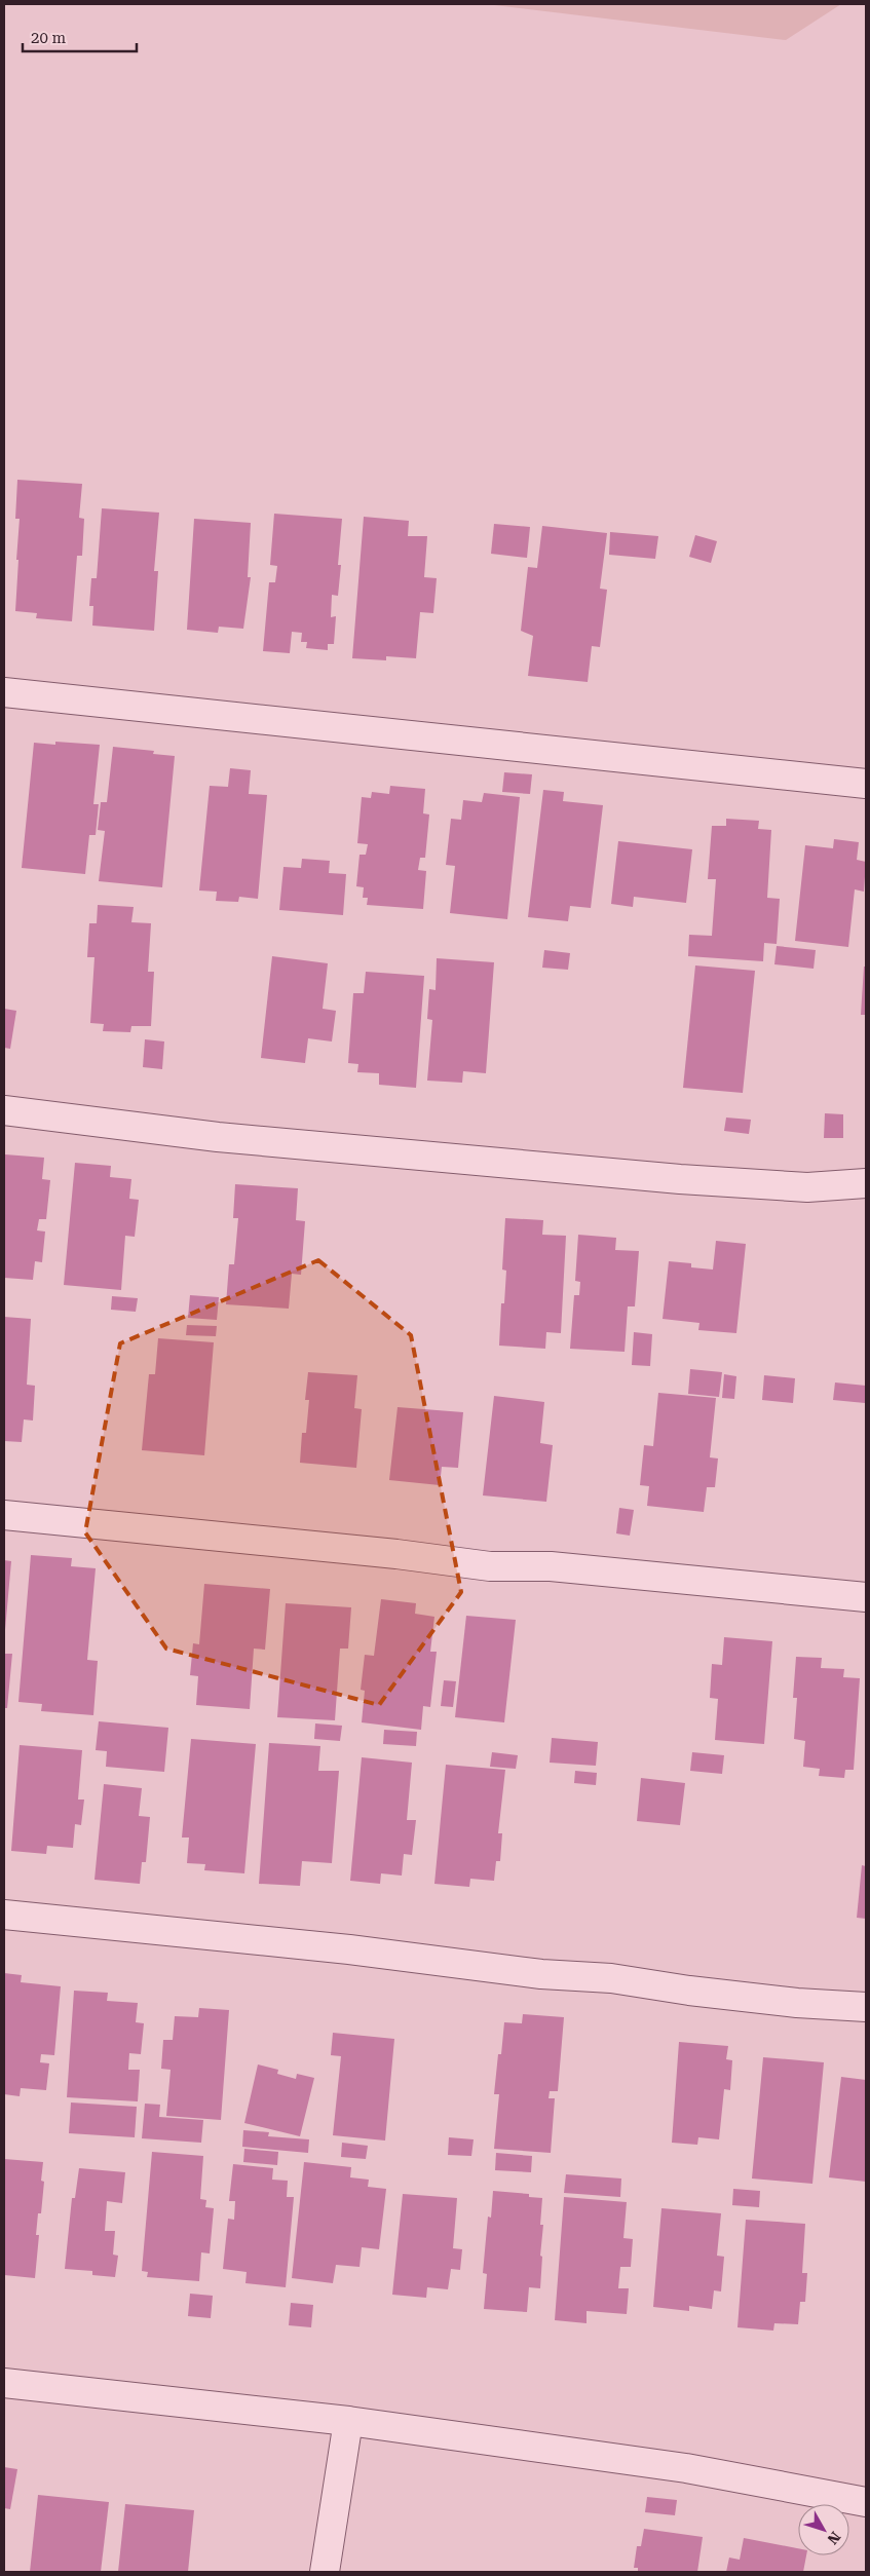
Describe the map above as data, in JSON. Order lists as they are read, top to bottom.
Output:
{
  "scale_bar": "20 m",
  "north": "bottom right"
}
